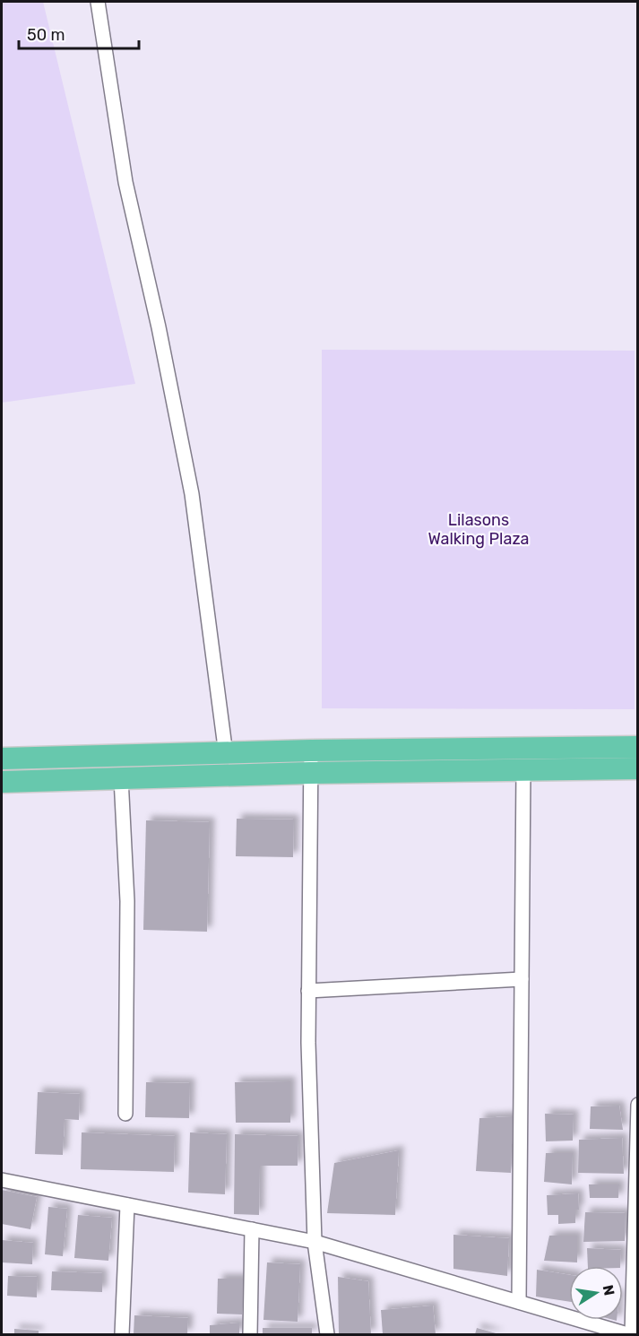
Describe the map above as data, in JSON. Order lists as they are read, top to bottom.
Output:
{
  "parks": ["Lilasons Walking Plaza"],
  "scale_bar": "50 m",
  "north": "right"
}
